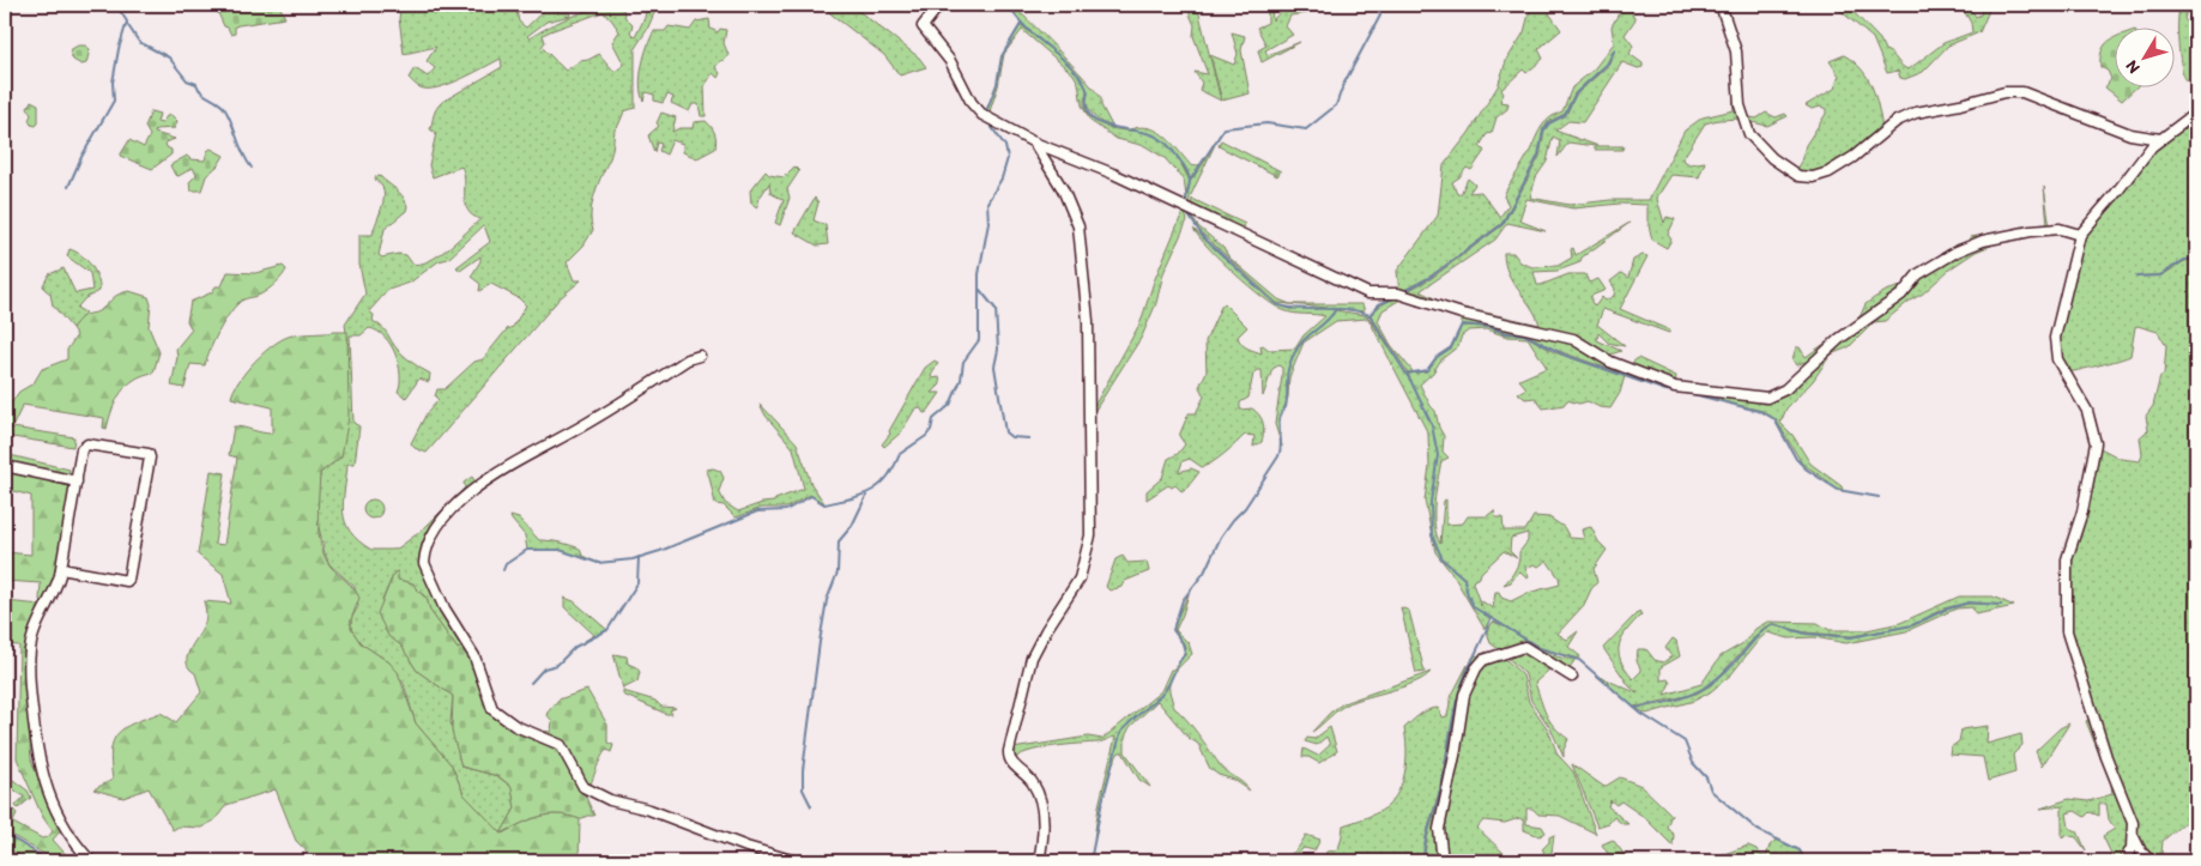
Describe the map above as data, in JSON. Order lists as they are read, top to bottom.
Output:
{
  "north": "bottom left"
}
